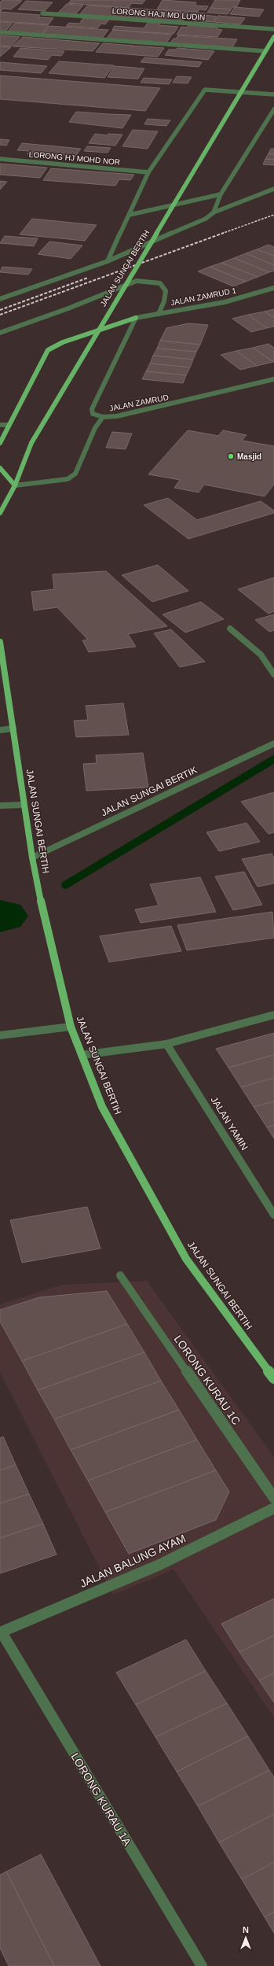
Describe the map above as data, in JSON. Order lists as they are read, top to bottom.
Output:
{
  "streets": {
    "main road": ["JALAN SUNGAI BERTIH"],
    "street": [
      "LORONG HAJI MD LUDIN",
      "LORONG HJ MOHD NOR",
      "JALAN ZAMRUD 1",
      "JALAN ZAMRUD",
      "JALAN SUNGAI BERTIK",
      "JALAN YAMIN",
      "LORONG KURAU 1C",
      "JALAN BALUNG AYAM",
      "LORONG KURAU 1A"
    ]
  },
  "crossings": [
    ["JALAN SUNGAI BERTIH", "JALAN SUNGAI BERTIK"],
    ["JALAN ZAMRUD 1", "JALAN ZAMRUD"],
    ["JALAN BALUNG AYAM", "LORONG KURAU 1A"]
  ],
  "places": ["Masjid"],
  "north": "top"
}
